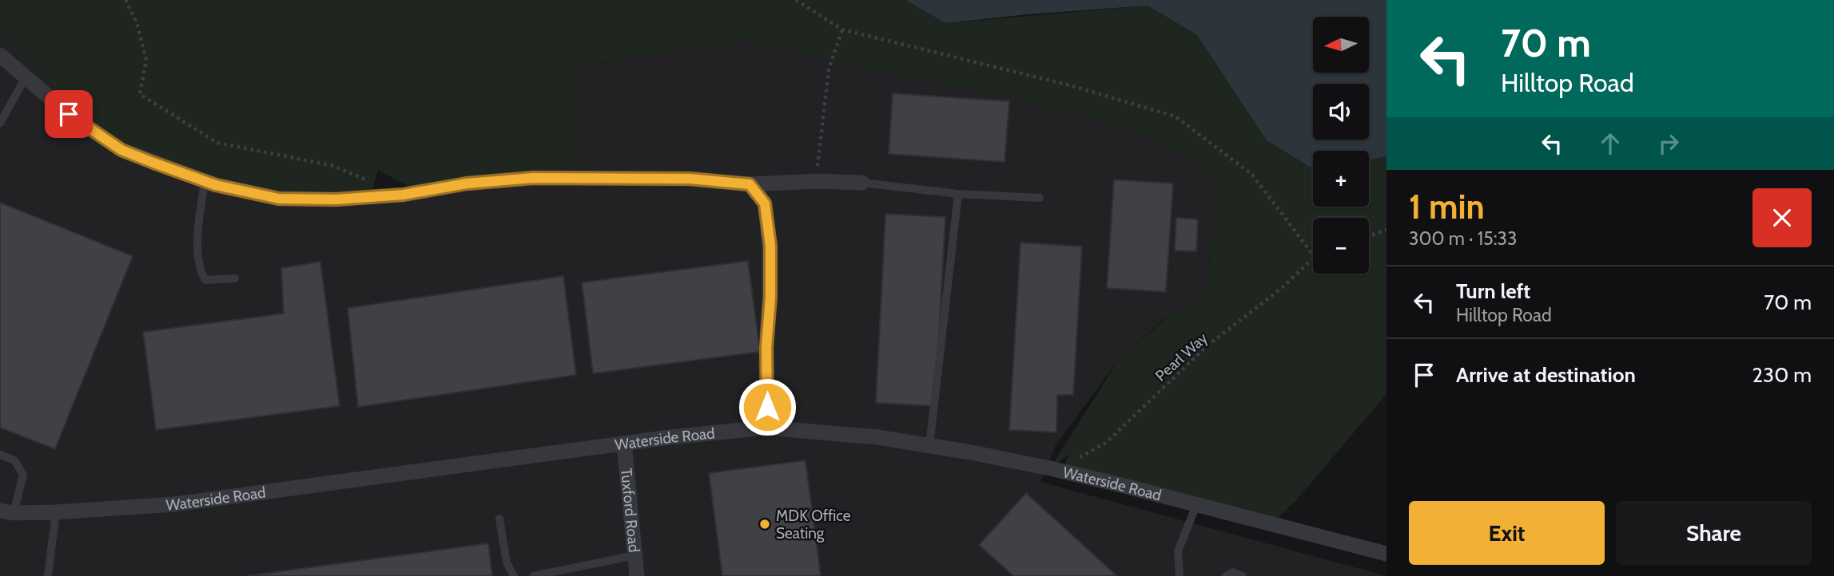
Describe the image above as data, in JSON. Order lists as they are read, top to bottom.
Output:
{
  "streets": {
    "street": ["Waterside Road", "Tuxford Road"],
    "path": ["Pearl Way"]
  },
  "crossings": [
    ["Pearl Way", "Waterside Road"],
    ["Waterside Road", "Tuxford Road"]
  ],
  "places": ["MDK Office Seating"],
  "north": "left",
  "page": {
    "turn": ["70 m", "Hilltop Road"],
    "map_buttons": ["+", "−"],
    "heading": ["1 min", "300 m · 15:33"],
    "list": [
      {
        "name": "Turn left",
        "note": "Hilltop Road",
        "value": "70 m"
      },
      {
        "name": "Arrive at destination",
        "value": "230 m"
      }
    ],
    "buttons": ["Exit", "Share"]
  }
}
